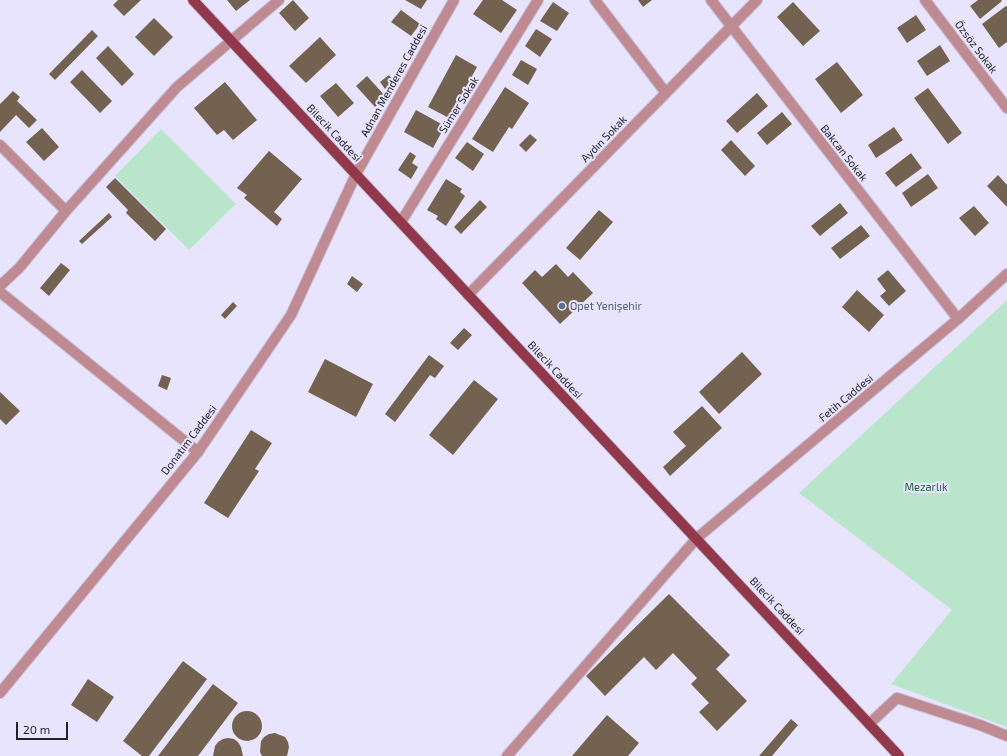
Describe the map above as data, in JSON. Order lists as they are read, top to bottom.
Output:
{
  "streets": {
    "main road": ["Bilecik Caddesi"],
    "street": [
      "Özsöz Sokak",
      "Adnan Menderes Caddesi",
      "Sümer Sokak",
      "Aydın Sokak",
      "Bakcan Sokak",
      "Fetih Caddesi",
      "Donatım Caddesi"
    ]
  },
  "crossings": [
    ["Adnan Menderes Caddesi", "Bilecik Caddesi"],
    ["Adnan Menderes Caddesi", "Donatım Caddesi"],
    ["Sümer Sokak", "Bilecik Caddesi"],
    ["Bilecik Caddesi", "Aydın Sokak"],
    ["Bilecik Caddesi", "Fetih Caddesi"],
    ["Bilecik Caddesi", "Donatım Caddesi"],
    ["Aydın Sokak", "Bakcan Sokak"],
    ["Bakcan Sokak", "Fetih Caddesi"]
  ],
  "parks": ["Mezarlık"],
  "places": ["Opet Yenişehir"],
  "scale_bar": "20 m"
}
